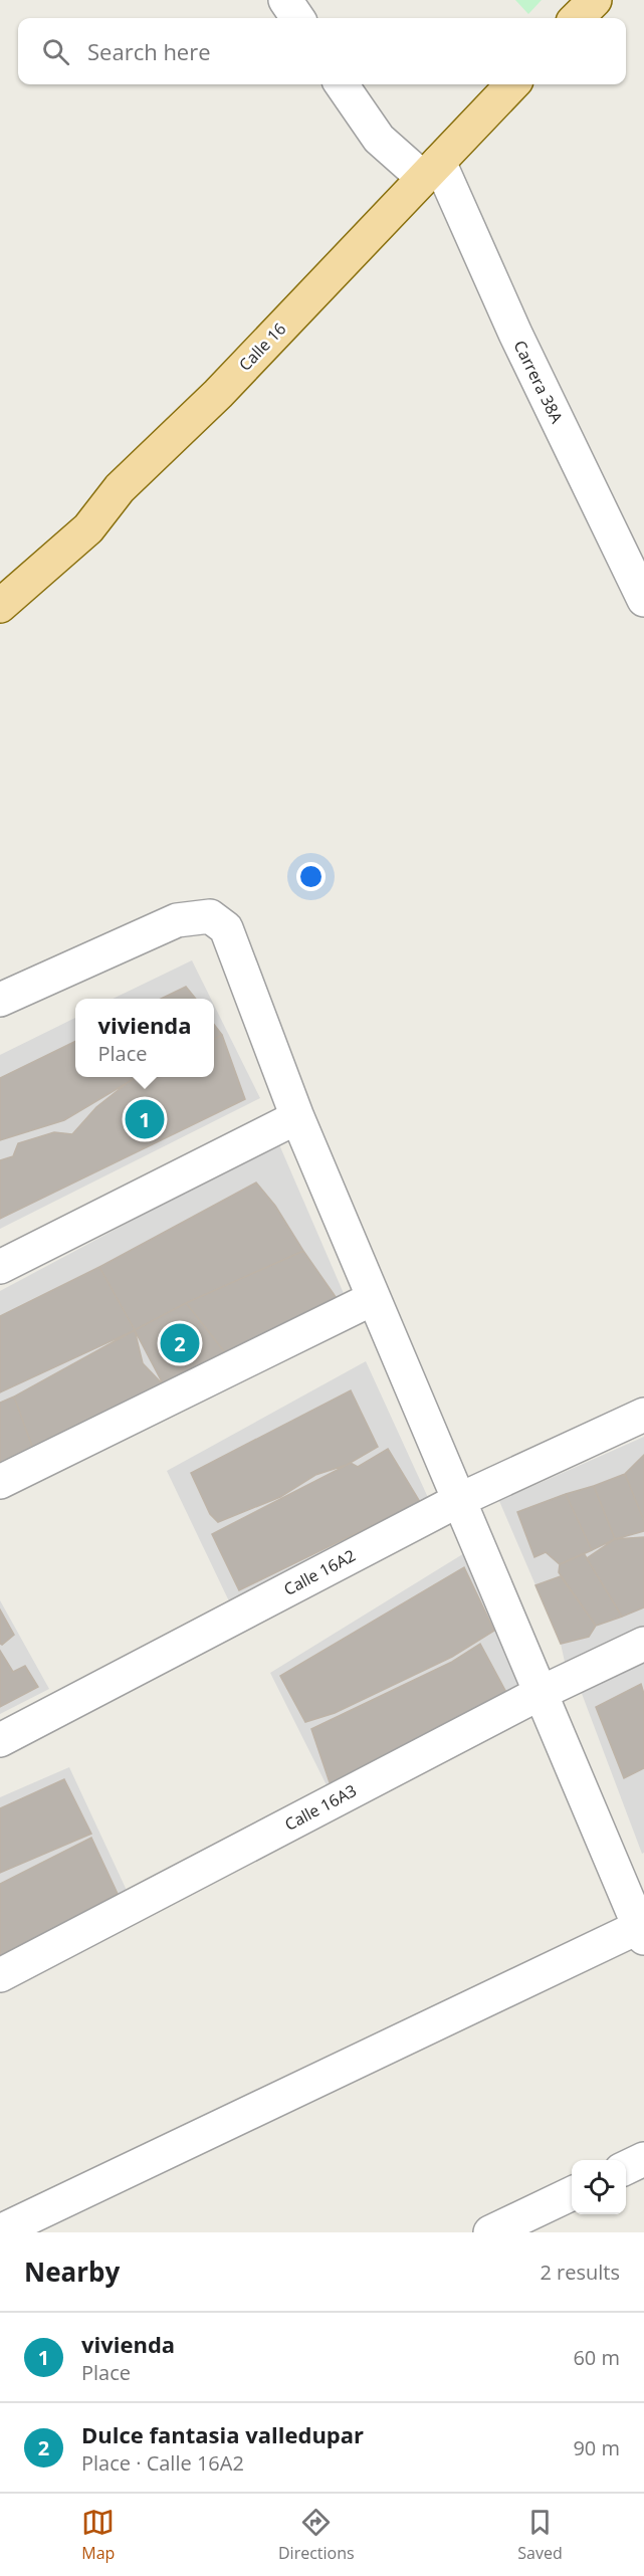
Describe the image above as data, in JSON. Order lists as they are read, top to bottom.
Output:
{
  "streets": {
    "main road": ["Calle 16"],
    "street": ["Carrera 38A", "Calle 16A2", "Calle 16A3"]
  },
  "crossings": [
    ["Calle 16", "Carrera 38A"]
  ],
  "page": {
    "search": "Search here",
    "popup": ["vivienda", "Place"],
    "pins": ["1", "2"],
    "heading": ["Nearby", "2 results"],
    "list": [
      {
        "mark": "1",
        "name": "vivienda",
        "note": "Place",
        "value": "60 m"
      },
      {
        "mark": "2",
        "name": "Dulce fantasia valledupar",
        "note": "Place · Calle 16A2",
        "value": "90 m"
      }
    ],
    "nav": ["Map", "Directions", "Saved"]
  }
}
